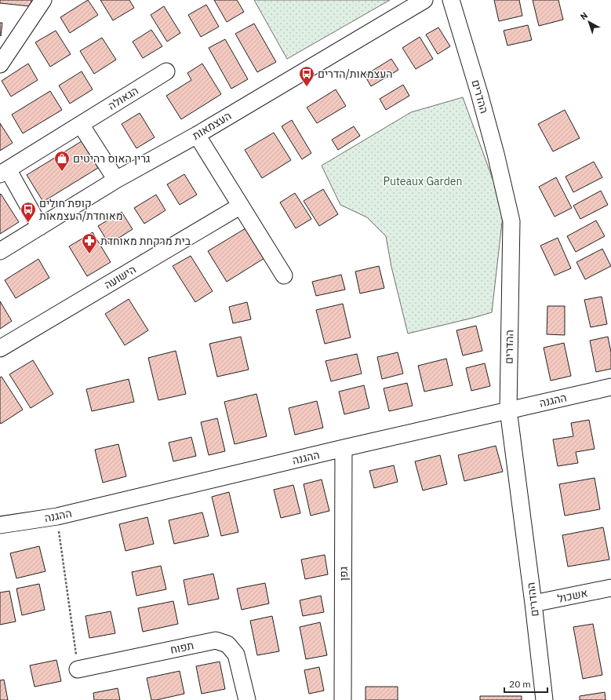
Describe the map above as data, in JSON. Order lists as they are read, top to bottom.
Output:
{
  "streets": {
    "street": [
      "ההדרים",
      "הגאולה",
      "העצמאות",
      "הישועה",
      "ההגנה",
      "גפן",
      "אשכול",
      "תפוח"
    ]
  },
  "crossings": [
    ["ההדרים", "ההגנה"],
    ["ההדרים", "אשכול"],
    ["הגאולה", "העצמאות"],
    ["ההגנה", "גפן"]
  ],
  "parks": ["Puteaux Garden"],
  "places": {
    "bus stop": ["העצמאות/הדרים", "קופת חולים מאוחדת/העצמאות"],
    "shop": ["גרין האוס רהיטים"],
    "pharmacy": ["בית מרקחת מאוחדת"]
  },
  "scale_bar": "20 m",
  "north": "top left"
}
